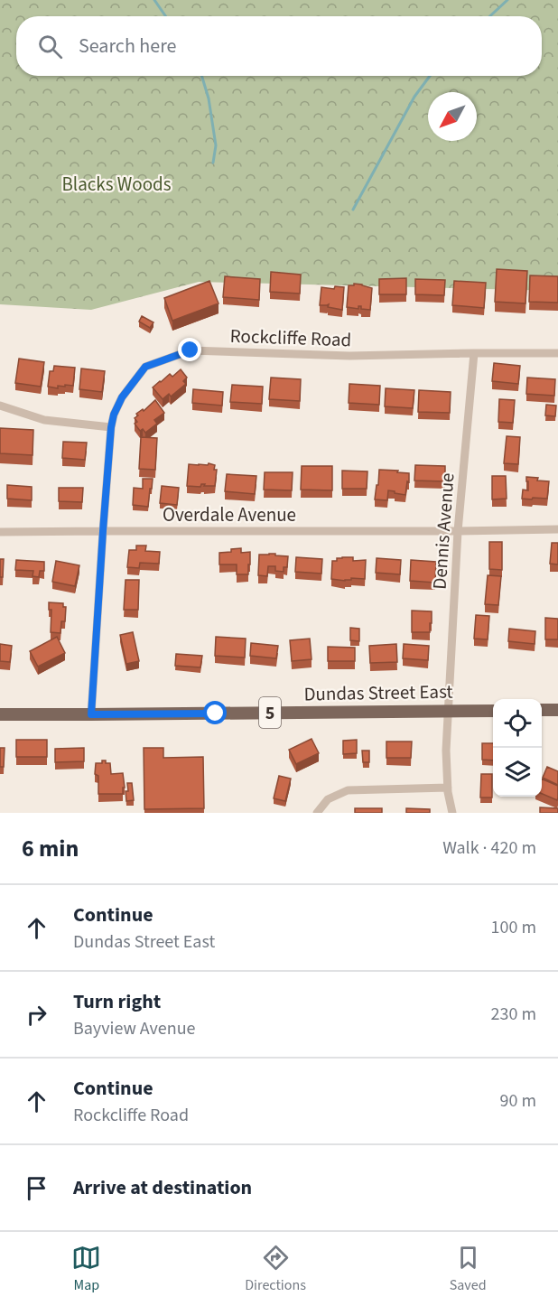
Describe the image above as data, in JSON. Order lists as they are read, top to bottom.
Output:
{
  "streets": {
    "main road": ["Dundas Street East", "5"],
    "street": ["Rockcliffe Road", "Overdale Avenue", "Dennis Avenue"]
  },
  "crossings": [
    ["Rockcliffe Road", "Overdale Avenue"],
    ["Rockcliffe Road", "Dennis Avenue"],
    ["Rockcliffe Road", "Dundas Street East"],
    ["Overdale Avenue", "Dennis Avenue"],
    ["Dennis Avenue", "Dundas Street East"]
  ],
  "parks": ["Blacks Woods"],
  "north": "bottom left",
  "page": {
    "search": "Search here",
    "heading": ["6 min", "Walk · 420 m"],
    "list": [
      ["Continue", "Dundas Street East", "100 m"],
      ["Turn right", "Bayview Avenue", "230 m"],
      ["Continue", "Rockcliffe Road", "90 m"],
      "Arrive at destination"
    ],
    "nav": ["Map", "Directions", "Saved"]
  }
}
